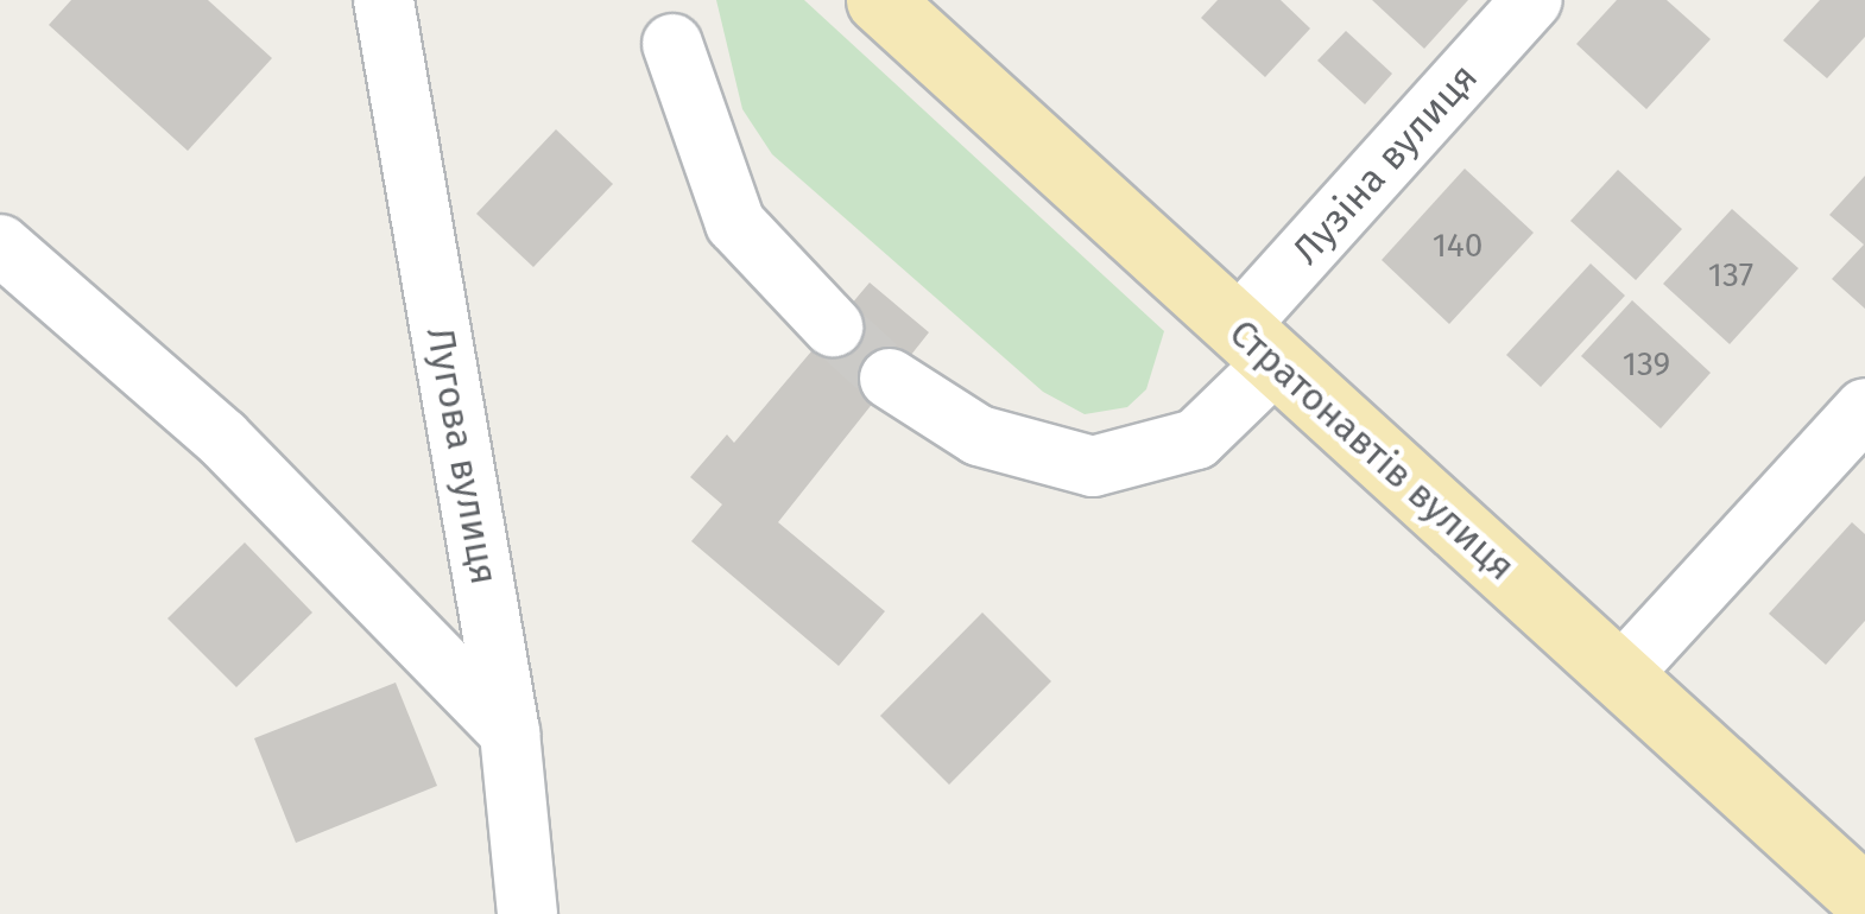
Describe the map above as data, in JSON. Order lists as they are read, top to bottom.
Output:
{
  "streets": {
    "main road": ["Стратонавтів вулиця"],
    "street": ["Лузіна вулиця", "Лугова вулиця"]
  },
  "crossings": [
    ["Лузіна вулиця", "Стратонавтів вулиця"]
  ],
  "house_numbers": ["140", "137", "139"]
}
